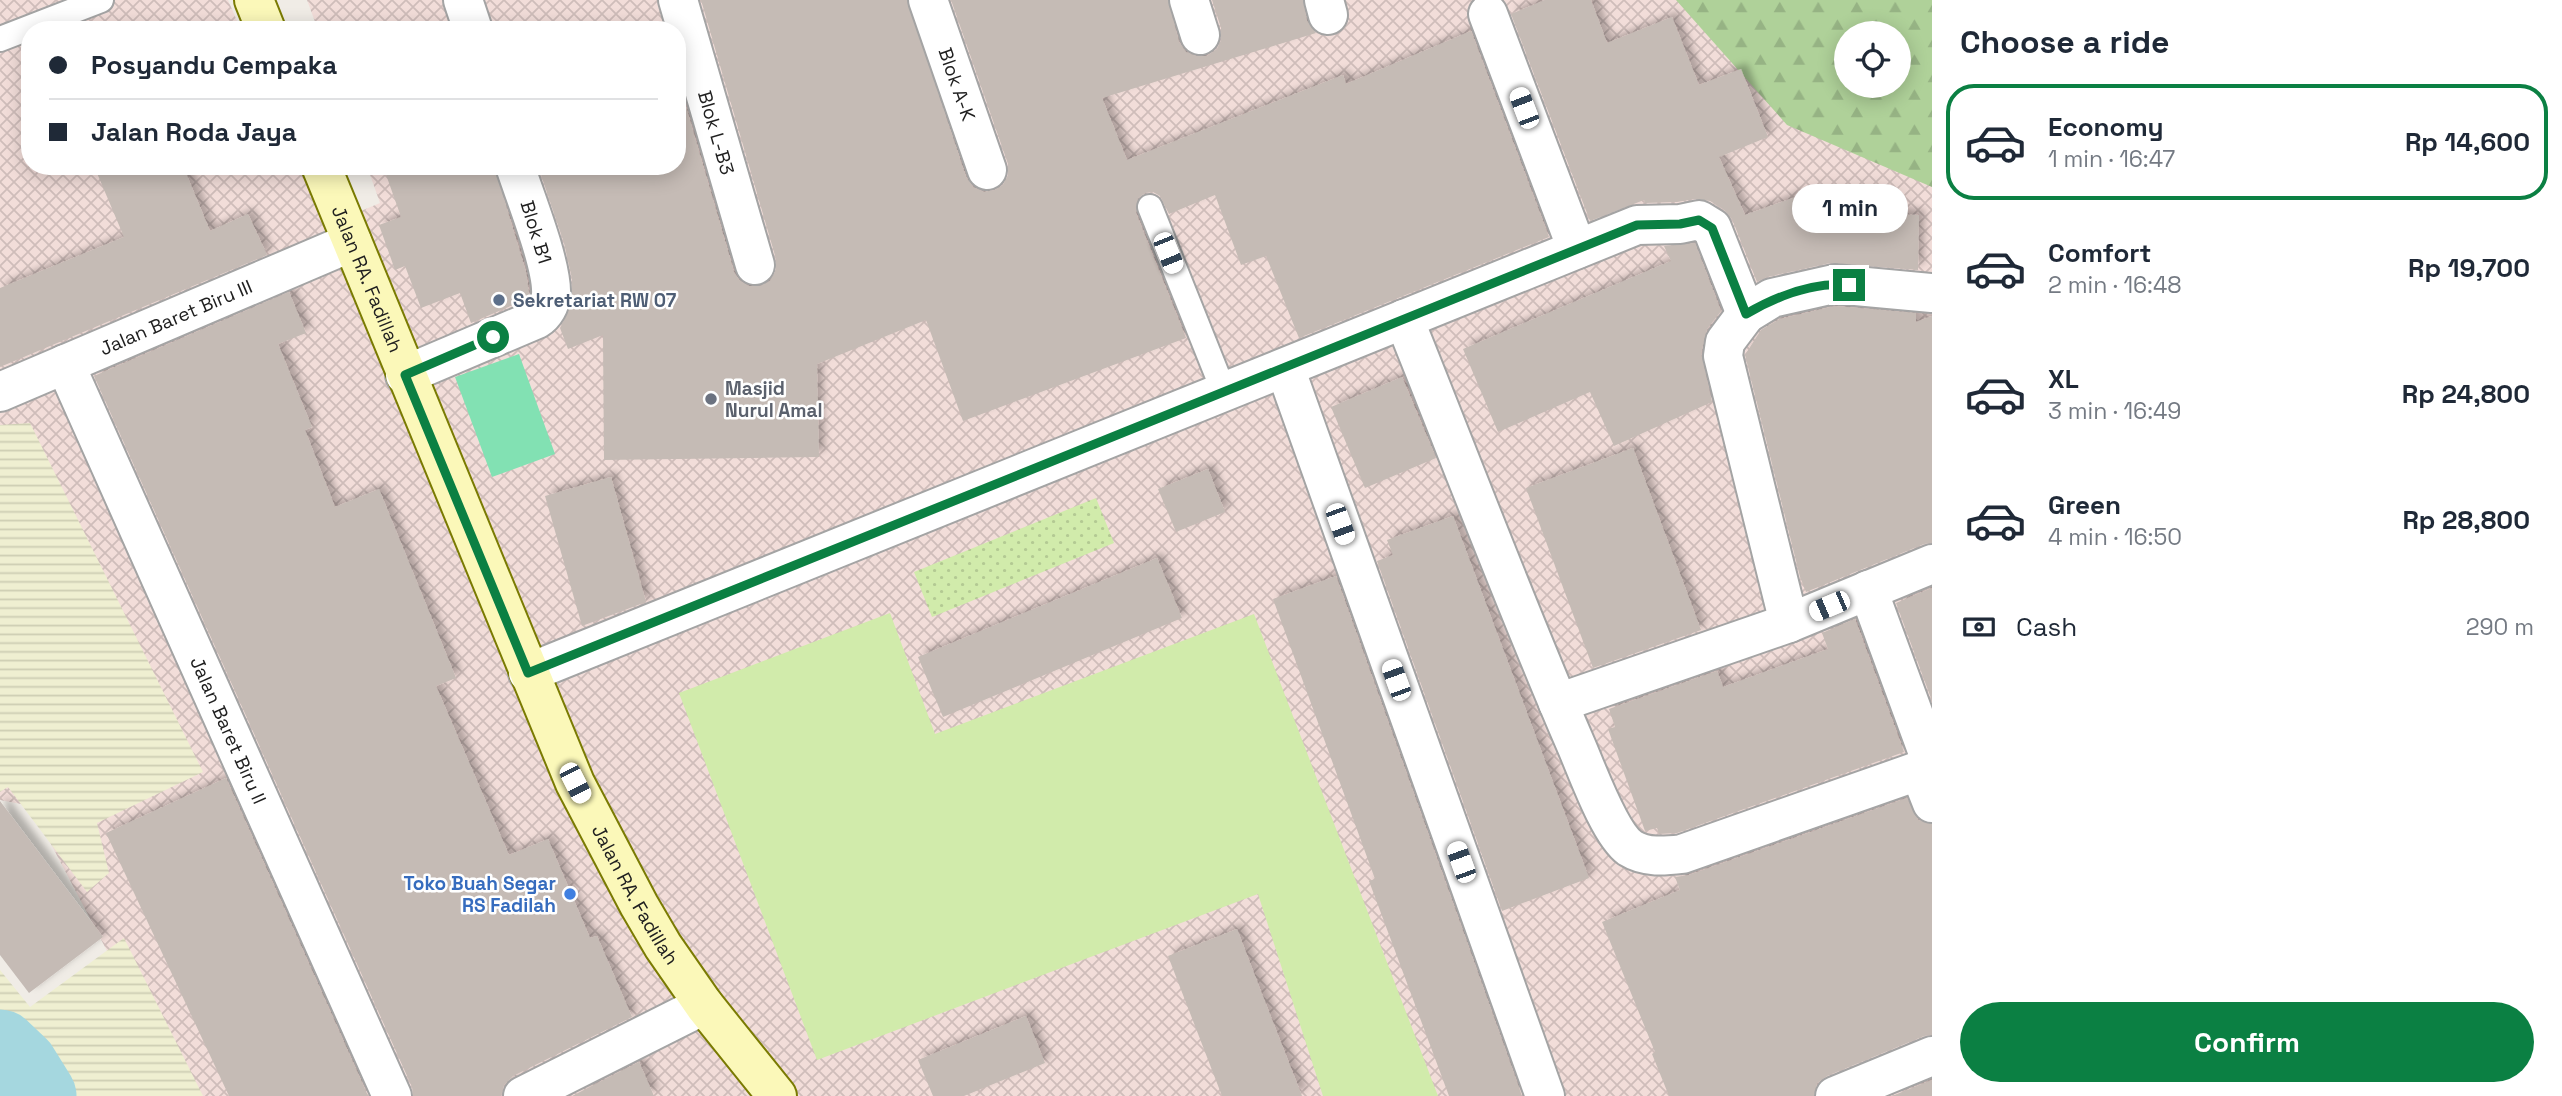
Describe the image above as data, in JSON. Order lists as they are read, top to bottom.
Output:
{
  "streets": {
    "main road": ["Jalan RA. Fadillah"],
    "street": [
      "Blok A-K",
      "Blok L-B3",
      "Blok B1",
      "Jalan Baret Biru III",
      "Jalan Baret Biru II"
    ]
  },
  "crossings": [
    ["Blok B1", "Jalan RA. Fadillah"],
    ["Jalan RA. Fadillah", "Jalan Baret Biru III"],
    ["Jalan Baret Biru III", "Jalan Baret Biru II"]
  ],
  "places": ["Sekretariat RW 07", "Masjid Nurul Amal", "Toko Buah Segar RS Fadilah"],
  "page": {
    "heading": "Choose a ride",
    "banner": ["Posyandu Cempaka", "Jalan Roda Jaya"],
    "list": [
      {
        "name": "Economy",
        "note": "1 min · 16:47",
        "value": "Rp 14,600"
      },
      {
        "name": "Comfort",
        "note": "2 min · 16:48",
        "value": "Rp 19,700"
      },
      {
        "name": "XL",
        "note": "3 min · 16:49",
        "value": "Rp 24,800"
      },
      {
        "name": "Green",
        "note": "4 min · 16:50",
        "value": "Rp 28,800"
      }
    ],
    "bubble": "1 min",
    "pay": ["Cash", "290 m"],
    "buttons": "Confirm"
  }
}
